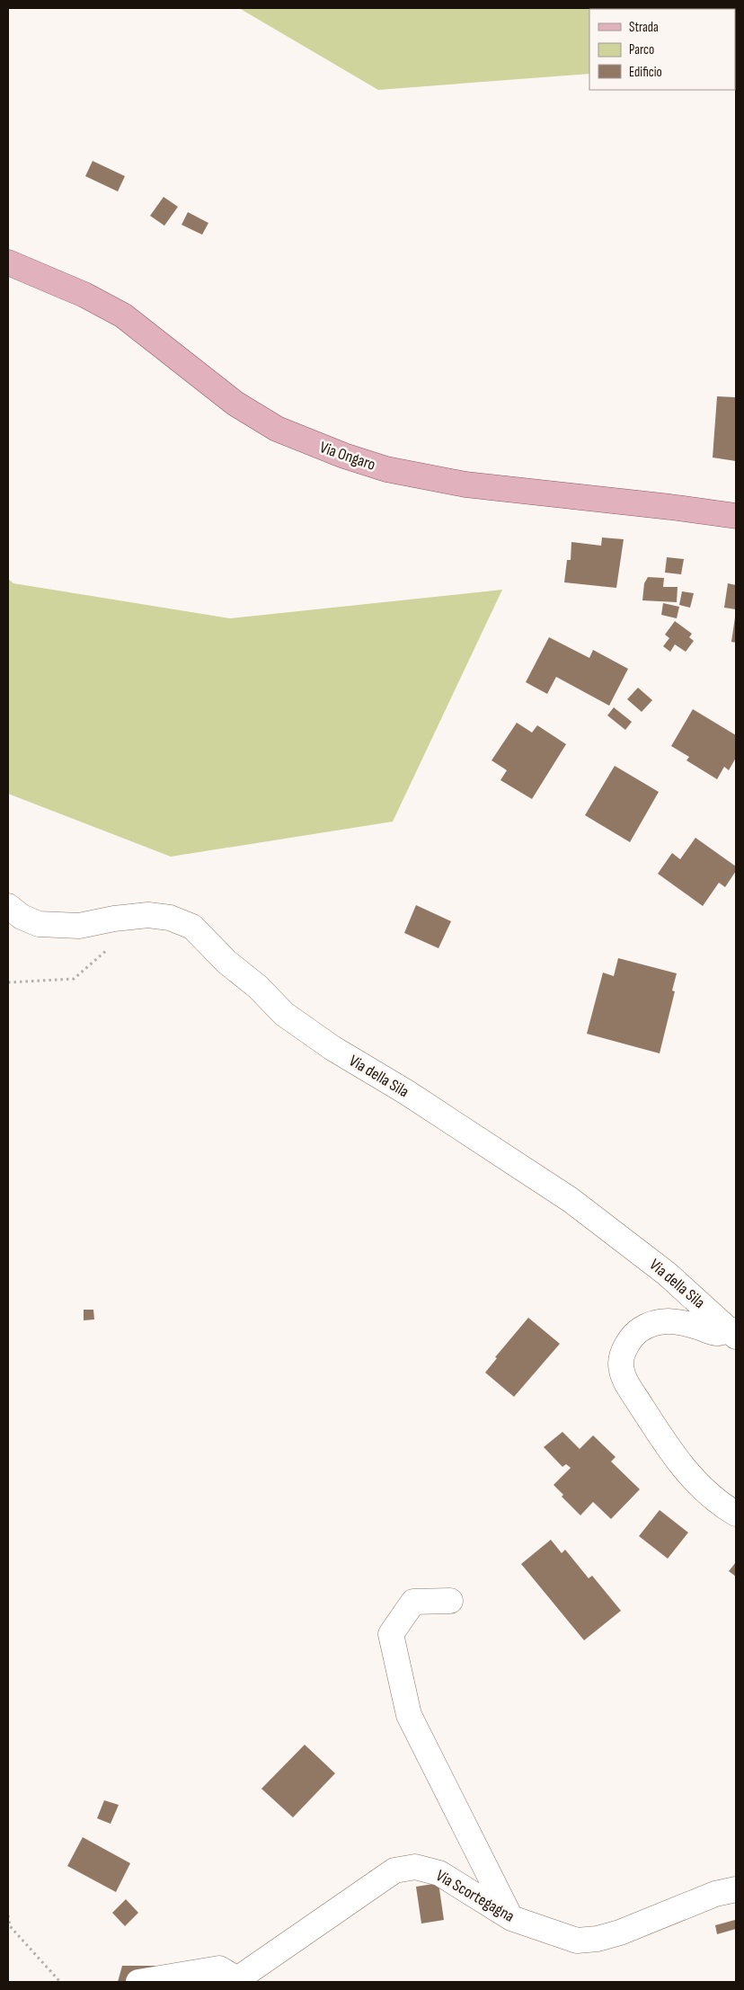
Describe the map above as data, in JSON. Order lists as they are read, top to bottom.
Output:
{
  "streets": {
    "main road": ["Via Ongaro"],
    "street": ["Via della Sila", "Via Scortegagna"]
  },
  "legend": ["Strada", "Parco", "Edificio"]
}
